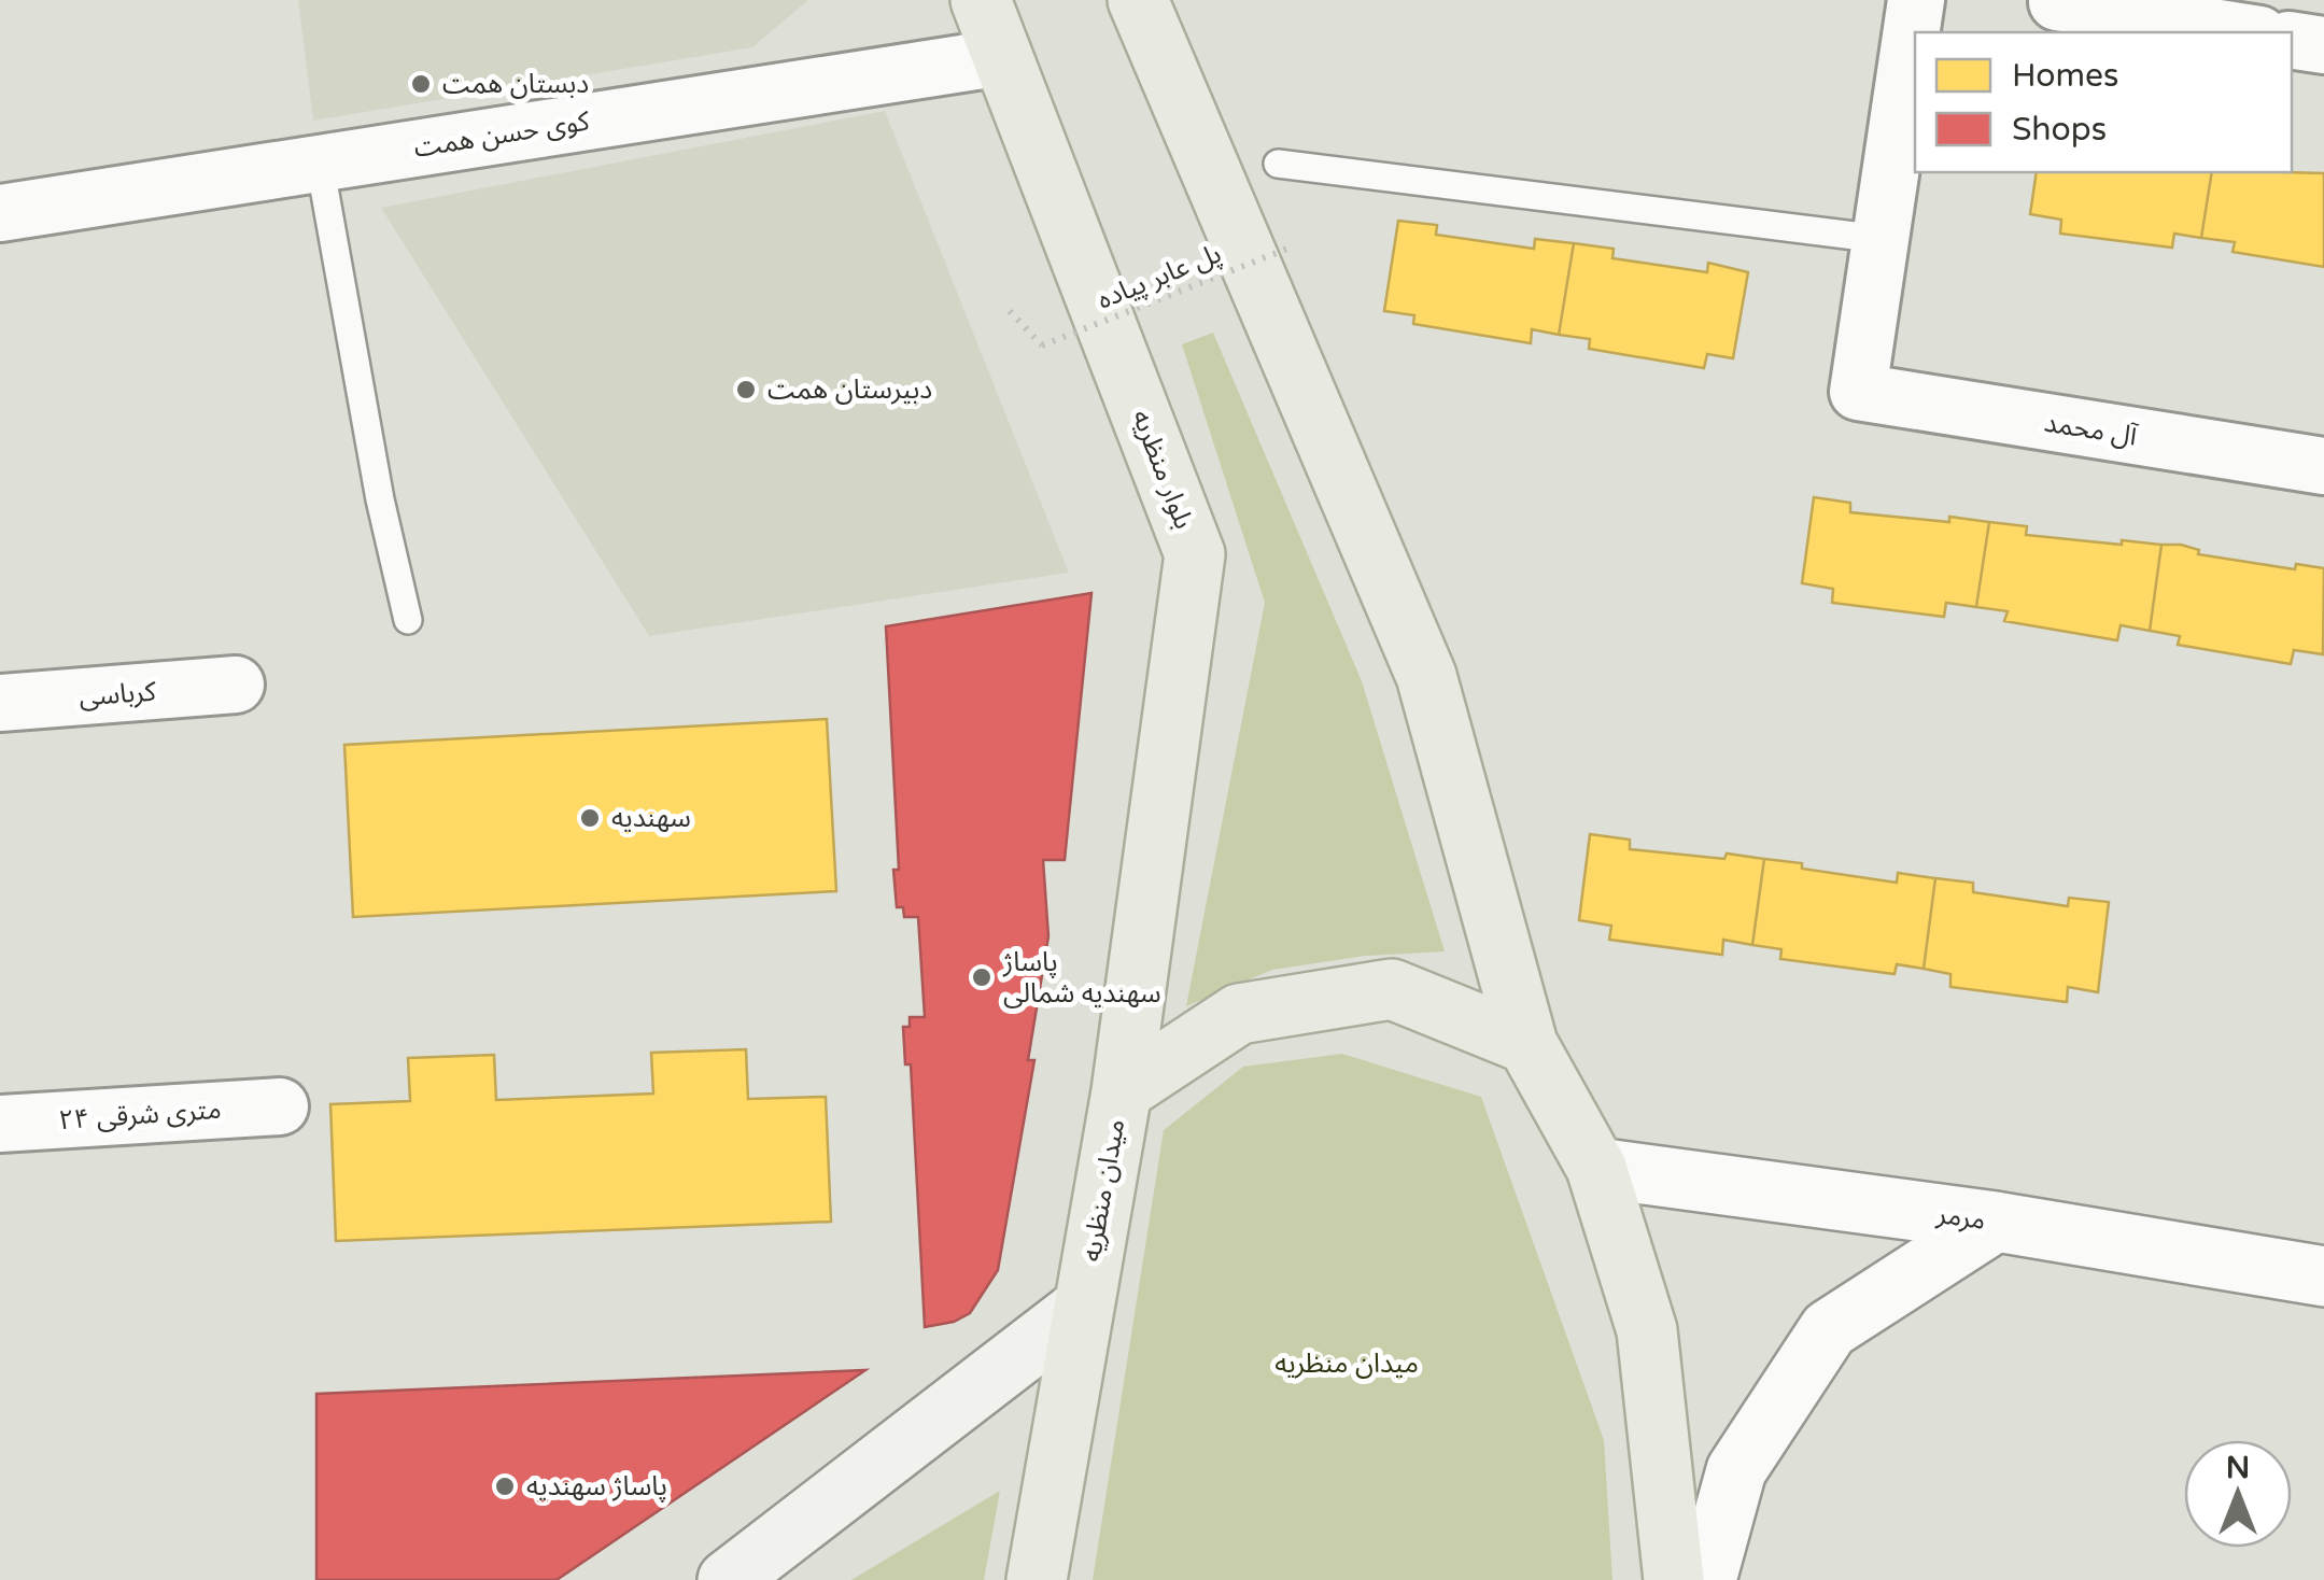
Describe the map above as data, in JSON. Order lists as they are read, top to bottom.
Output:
{
  "streets": {
    "main road": ["بلوار منظریه", "ميدان منظریه"],
    "street": [
      "کوی حسن همت",
      "آل محمد",
      "کرباسی",
      "۲۴ متری شرقی",
      "مرمر"
    ],
    "path": ["پل عابر پیاده"]
  },
  "crossings": [
    ["کوی حسن همت", "بلوار منظریه"],
    ["بلوار منظریه", "ميدان منظریه"]
  ],
  "parks": ["میدان منظریه"],
  "places": [
    "دبستان همت",
    "دبیرستان همت",
    "سهندیه",
    "پاساژ سهندیه شمالی",
    "پاساژ سهندیه"
  ],
  "legend": ["Homes", "Shops"],
  "north": "top"
}
